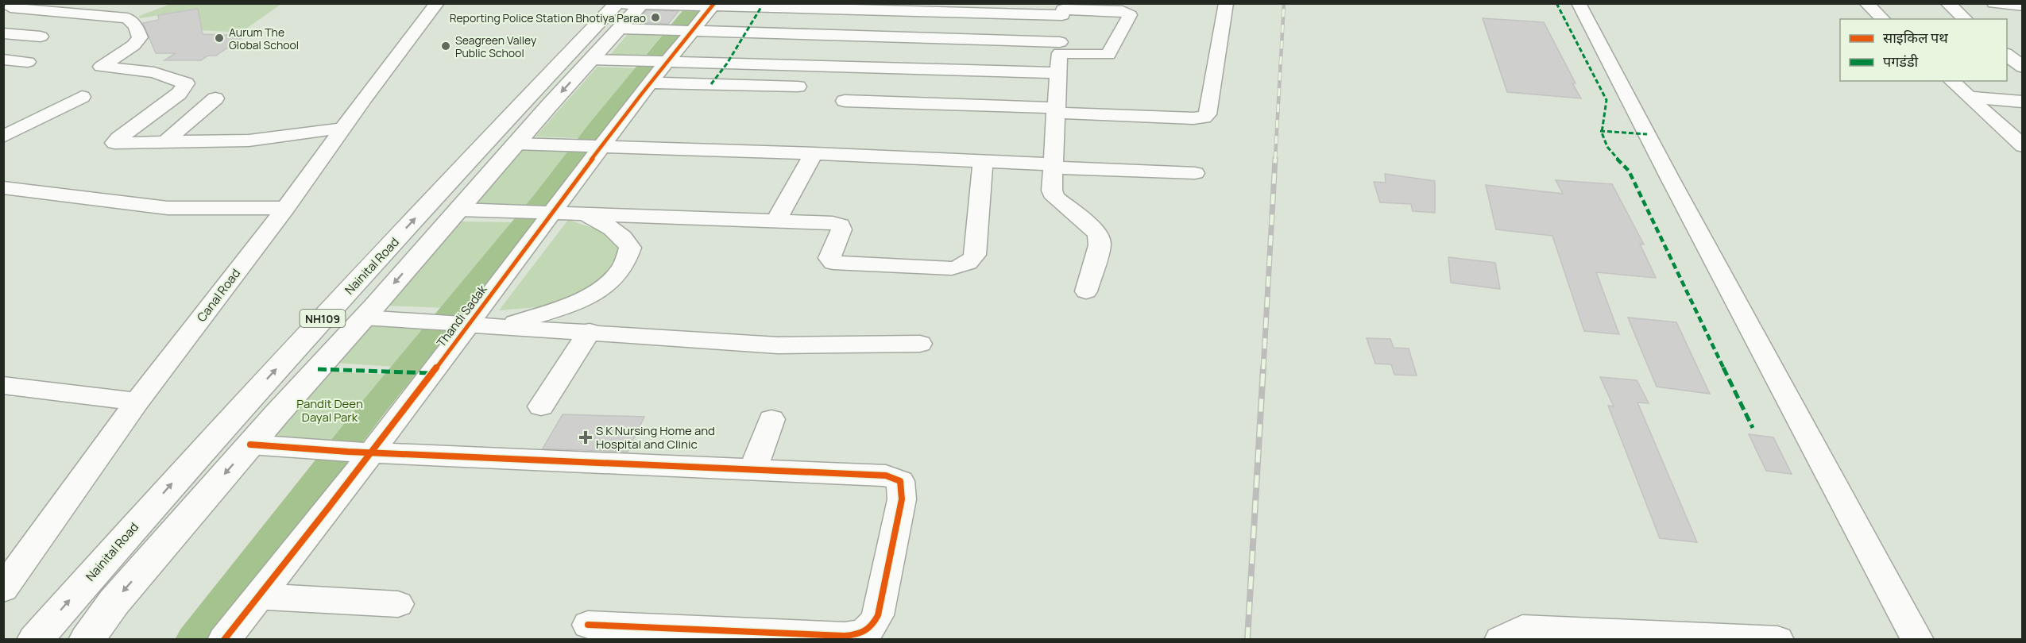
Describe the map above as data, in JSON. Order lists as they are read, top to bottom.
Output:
{
  "streets": {
    "highway": ["Nainital Road", "NH109"],
    "street": ["Canal Road", "Thandi Sadak"]
  },
  "parks": ["Pandit Deen Dayal Park"],
  "places": {
    "other": ["Reporting Police Station Bhotiya Parao", "Aurum The Global School", "Seagreen Valley Public School"],
    "health": ["S K Nursing Home and Hospital and Clinic"]
  },
  "legend": ["साइकिल पथ", "पगडंडी"]
}
